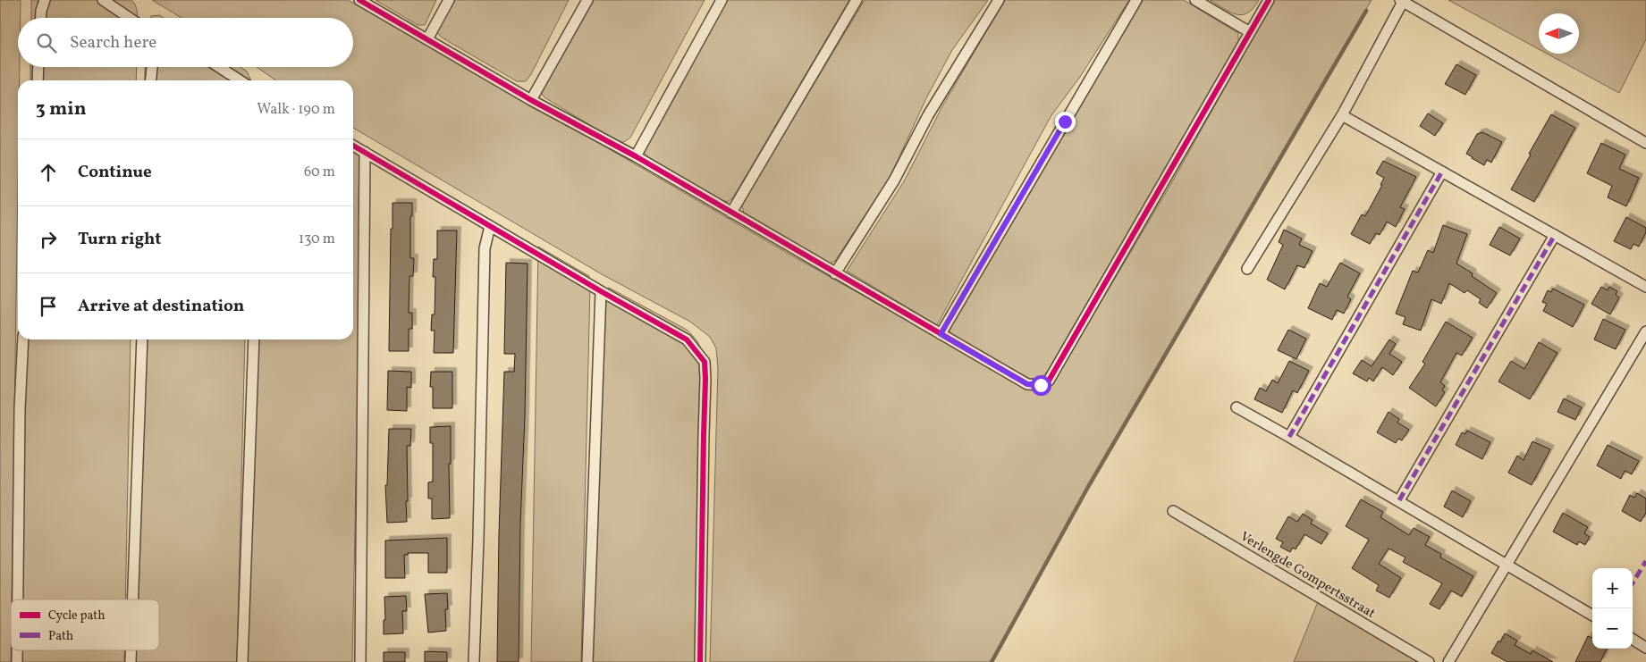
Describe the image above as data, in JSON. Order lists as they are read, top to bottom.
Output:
{
  "streets": {
    "street": ["Verlengde Gompertsstraat"]
  },
  "legend": ["Cycle path", "Path"],
  "north": "left",
  "page": {
    "search": "Search here",
    "heading": ["3 min", "Walk · 190 m"],
    "list": [
      ["Continue", "60 m"],
      ["Turn right", "130 m"],
      "Arrive at destination"
    ],
    "map_buttons": ["+", "−"]
  }
}
